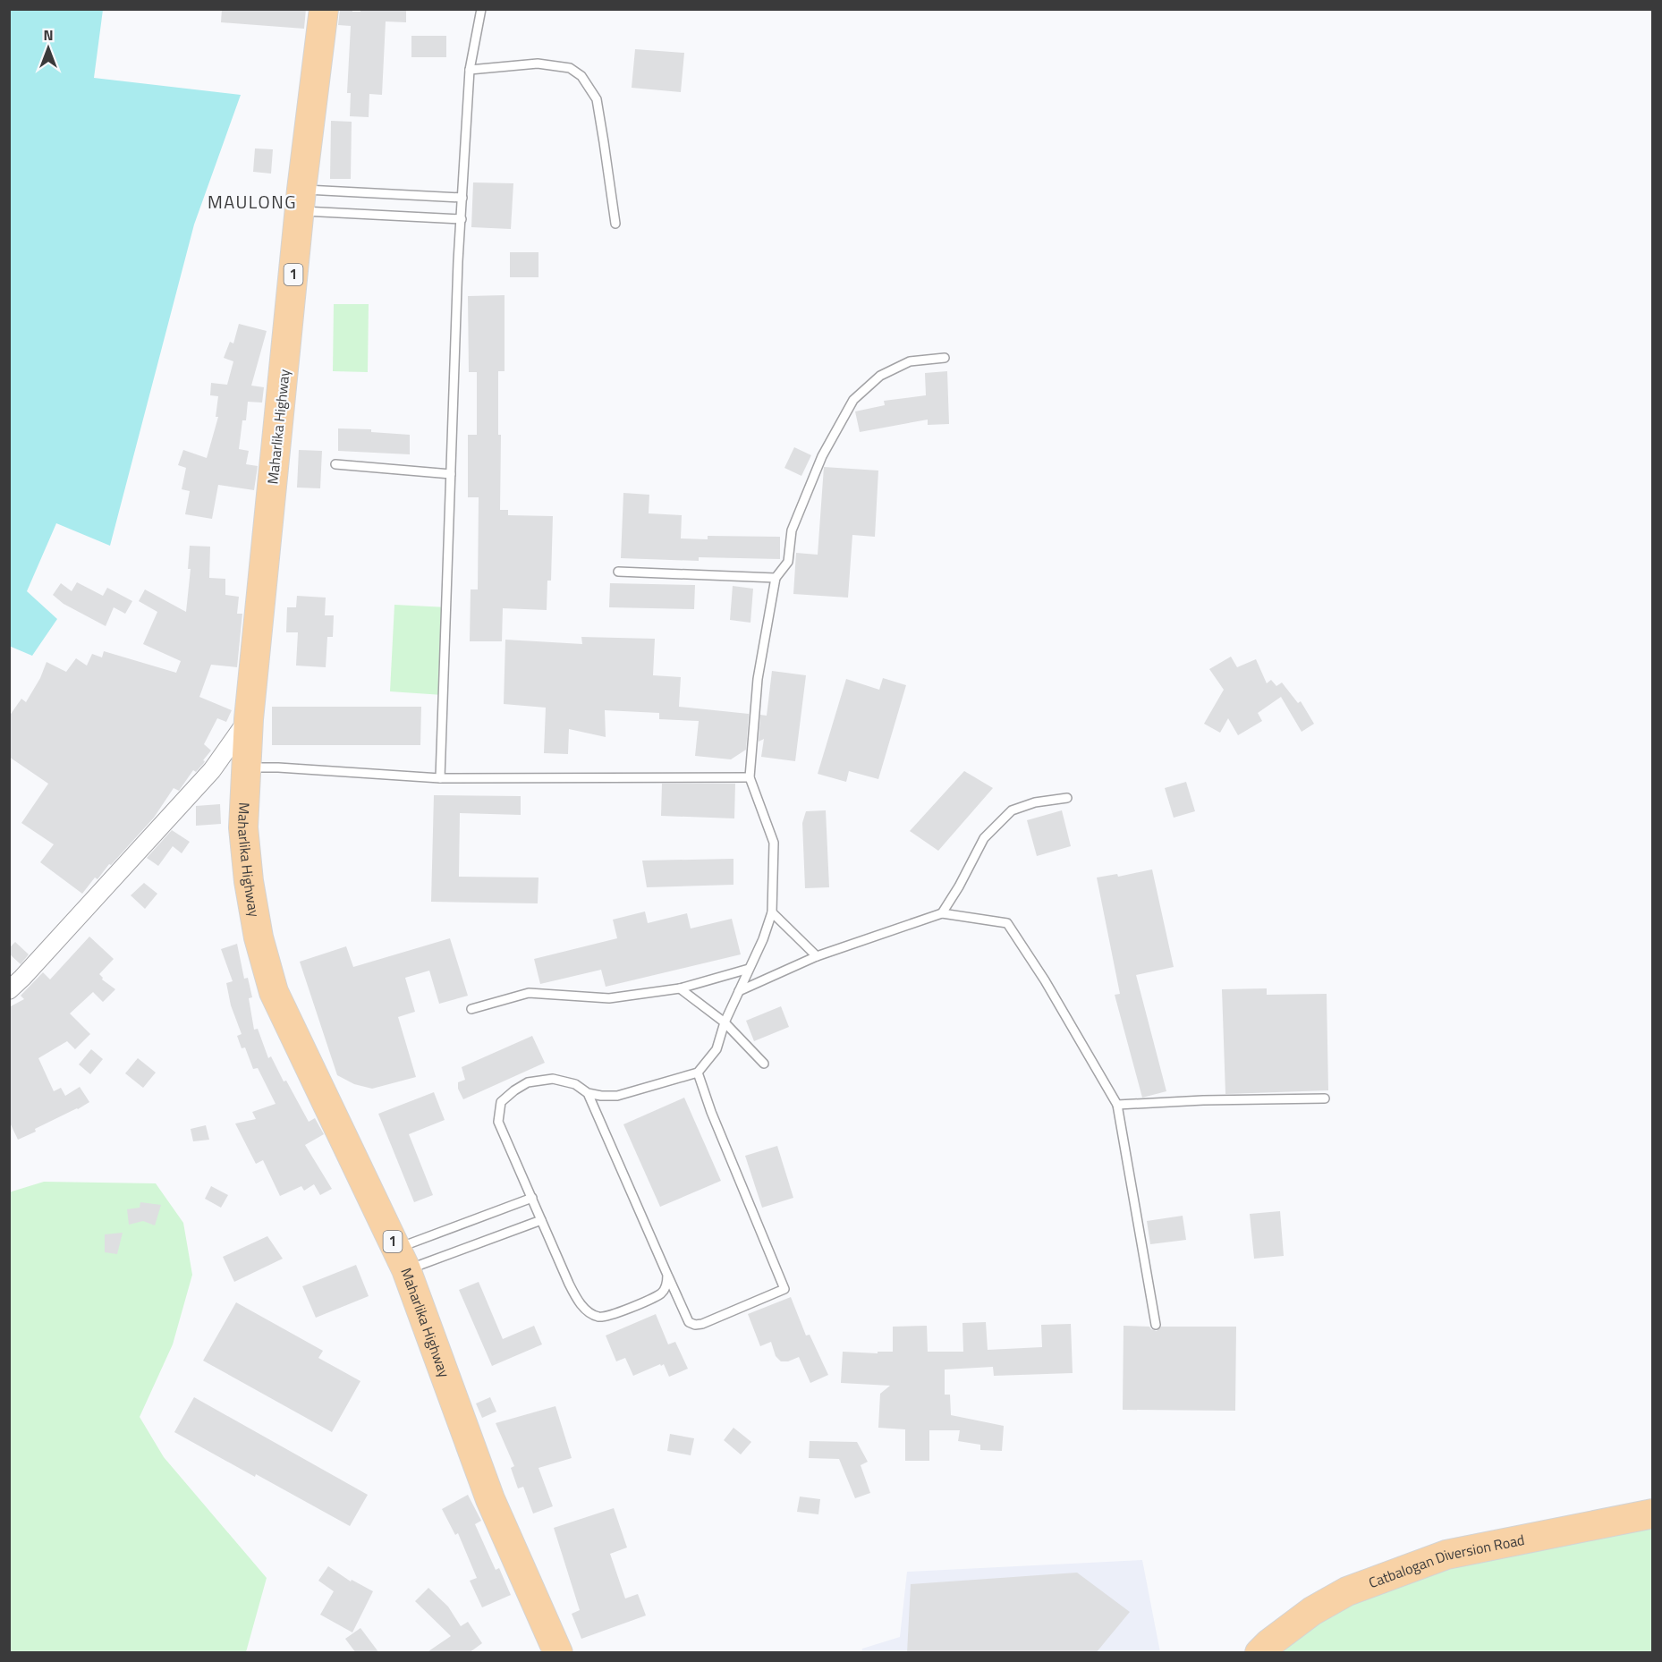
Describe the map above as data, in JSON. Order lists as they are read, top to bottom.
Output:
{
  "streets": {
    "highway": ["1", "Maharlika Highway", "Catbalogan Diversion Road"]
  },
  "districts": ["MAULONG"],
  "north": "top"
}
